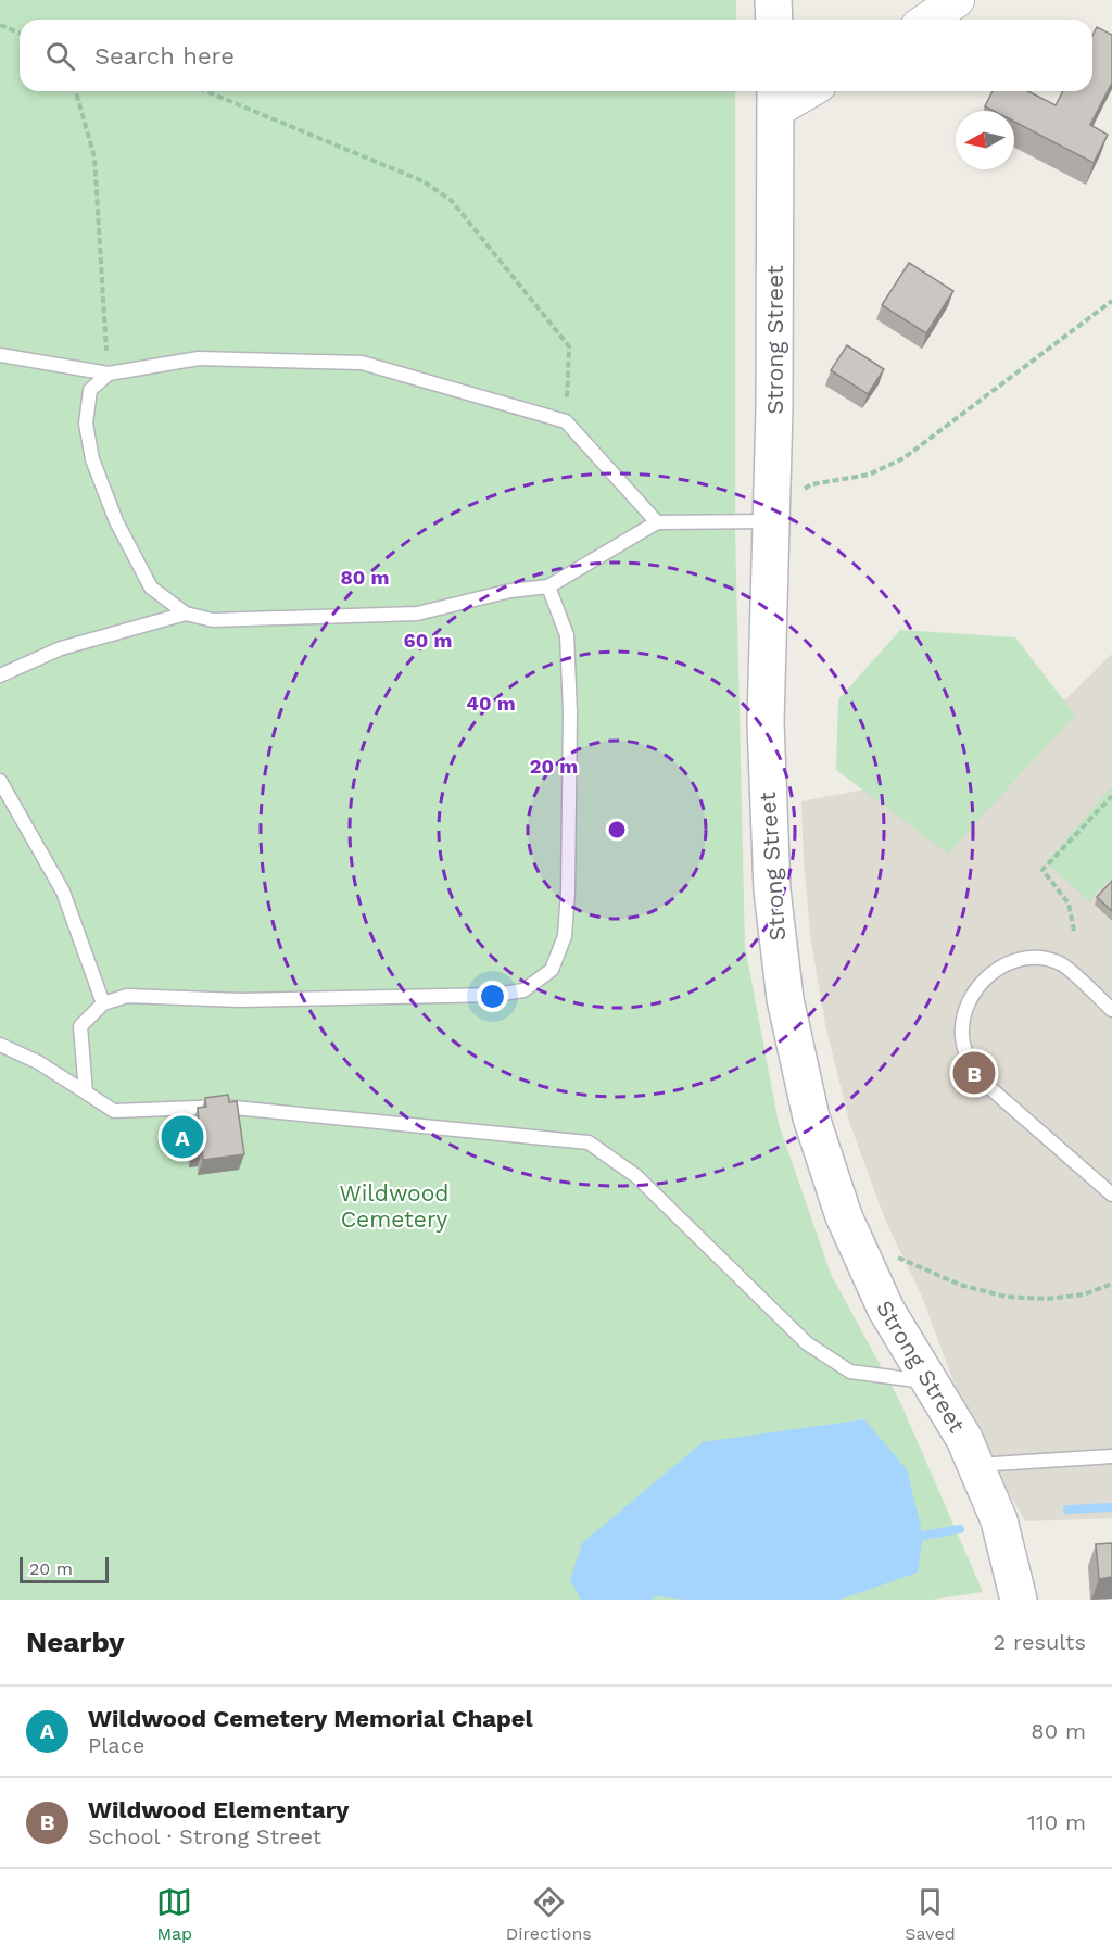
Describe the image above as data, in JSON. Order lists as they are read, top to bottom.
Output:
{
  "streets": {
    "main road": ["Strong Street"]
  },
  "parks": ["Wildwood Cemetery"],
  "scale_bar": "20 m",
  "north": "left",
  "page": {
    "search": "Search here",
    "pins": ["B", "A"],
    "scale": "20 m",
    "heading": ["Nearby", "2 results"],
    "list": [
      {
        "mark": "A",
        "name": "Wildwood Cemetery Memorial Chapel",
        "note": "Place",
        "value": "80 m"
      },
      {
        "mark": "B",
        "name": "Wildwood Elementary",
        "note": "School · Strong Street",
        "value": "110 m"
      }
    ],
    "nav": ["Map", "Directions", "Saved"]
  },
  "rings": [
    "80 m",
    "60 m",
    "40 m",
    "20 m"
  ]
}
